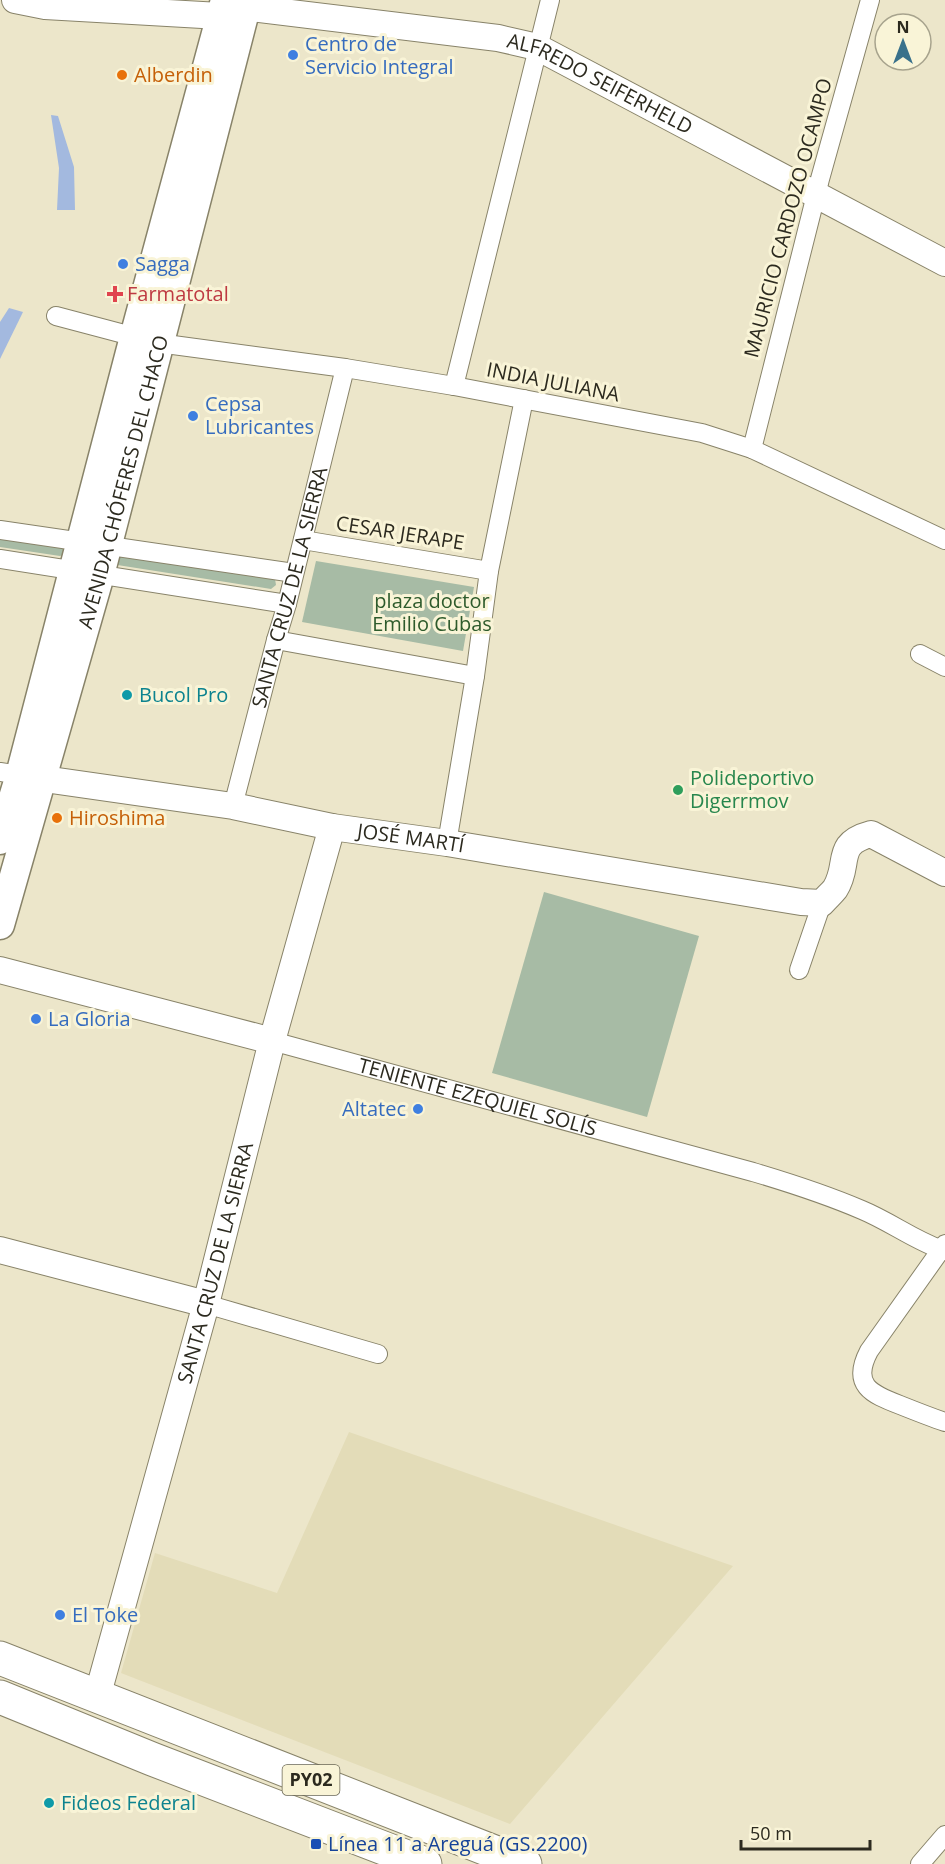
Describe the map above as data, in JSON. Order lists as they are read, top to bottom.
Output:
{
  "streets": {
    "highway": ["PY02"],
    "main road": ["AVENIDA CHÓFERES DEL CHACO"],
    "street": [
      "ALFREDO SEIFERHELD",
      "MAURICIO CARDOZO OCAMPO",
      "INDIA JULIANA",
      "CESAR JERAPE",
      "SANTA CRUZ DE LA SIERRA",
      "JOSÉ MARTÍ",
      "TENIENTE EZEQUIEL SOLÍS"
    ]
  },
  "crossings": [
    ["ALFREDO SEIFERHELD", "MAURICIO CARDOZO OCAMPO"],
    ["ALFREDO SEIFERHELD", "AVENIDA CHÓFERES DEL CHACO"],
    ["MAURICIO CARDOZO OCAMPO", "INDIA JULIANA"],
    ["INDIA JULIANA", "AVENIDA CHÓFERES DEL CHACO"],
    ["INDIA JULIANA", "SANTA CRUZ DE LA SIERRA"],
    ["AVENIDA CHÓFERES DEL CHACO", "JOSÉ MARTÍ"],
    ["CESAR JERAPE", "SANTA CRUZ DE LA SIERRA"],
    ["SANTA CRUZ DE LA SIERRA", "JOSÉ MARTÍ"],
    ["SANTA CRUZ DE LA SIERRA", "TENIENTE EZEQUIEL SOLÍS"],
    ["SANTA CRUZ DE LA SIERRA", "PY02"]
  ],
  "parks": ["plaza doctor Emilio Cubas"],
  "places": {
    "other": [
      "Centro de Servicio Integral",
      "Alberdin",
      "Sagga",
      "Cepsa Lubricantes",
      "Bucol Pro",
      "Polideportivo Digerrmov",
      "Hiroshima",
      "La Gloria",
      "Altatec",
      "El Toke",
      "Fideos Federal"
    ],
    "health": ["Farmatotal"],
    "transit": ["Línea 11 a Areguá (GS.2200)"]
  },
  "scale_bar": "50 m",
  "north": "top"
}
